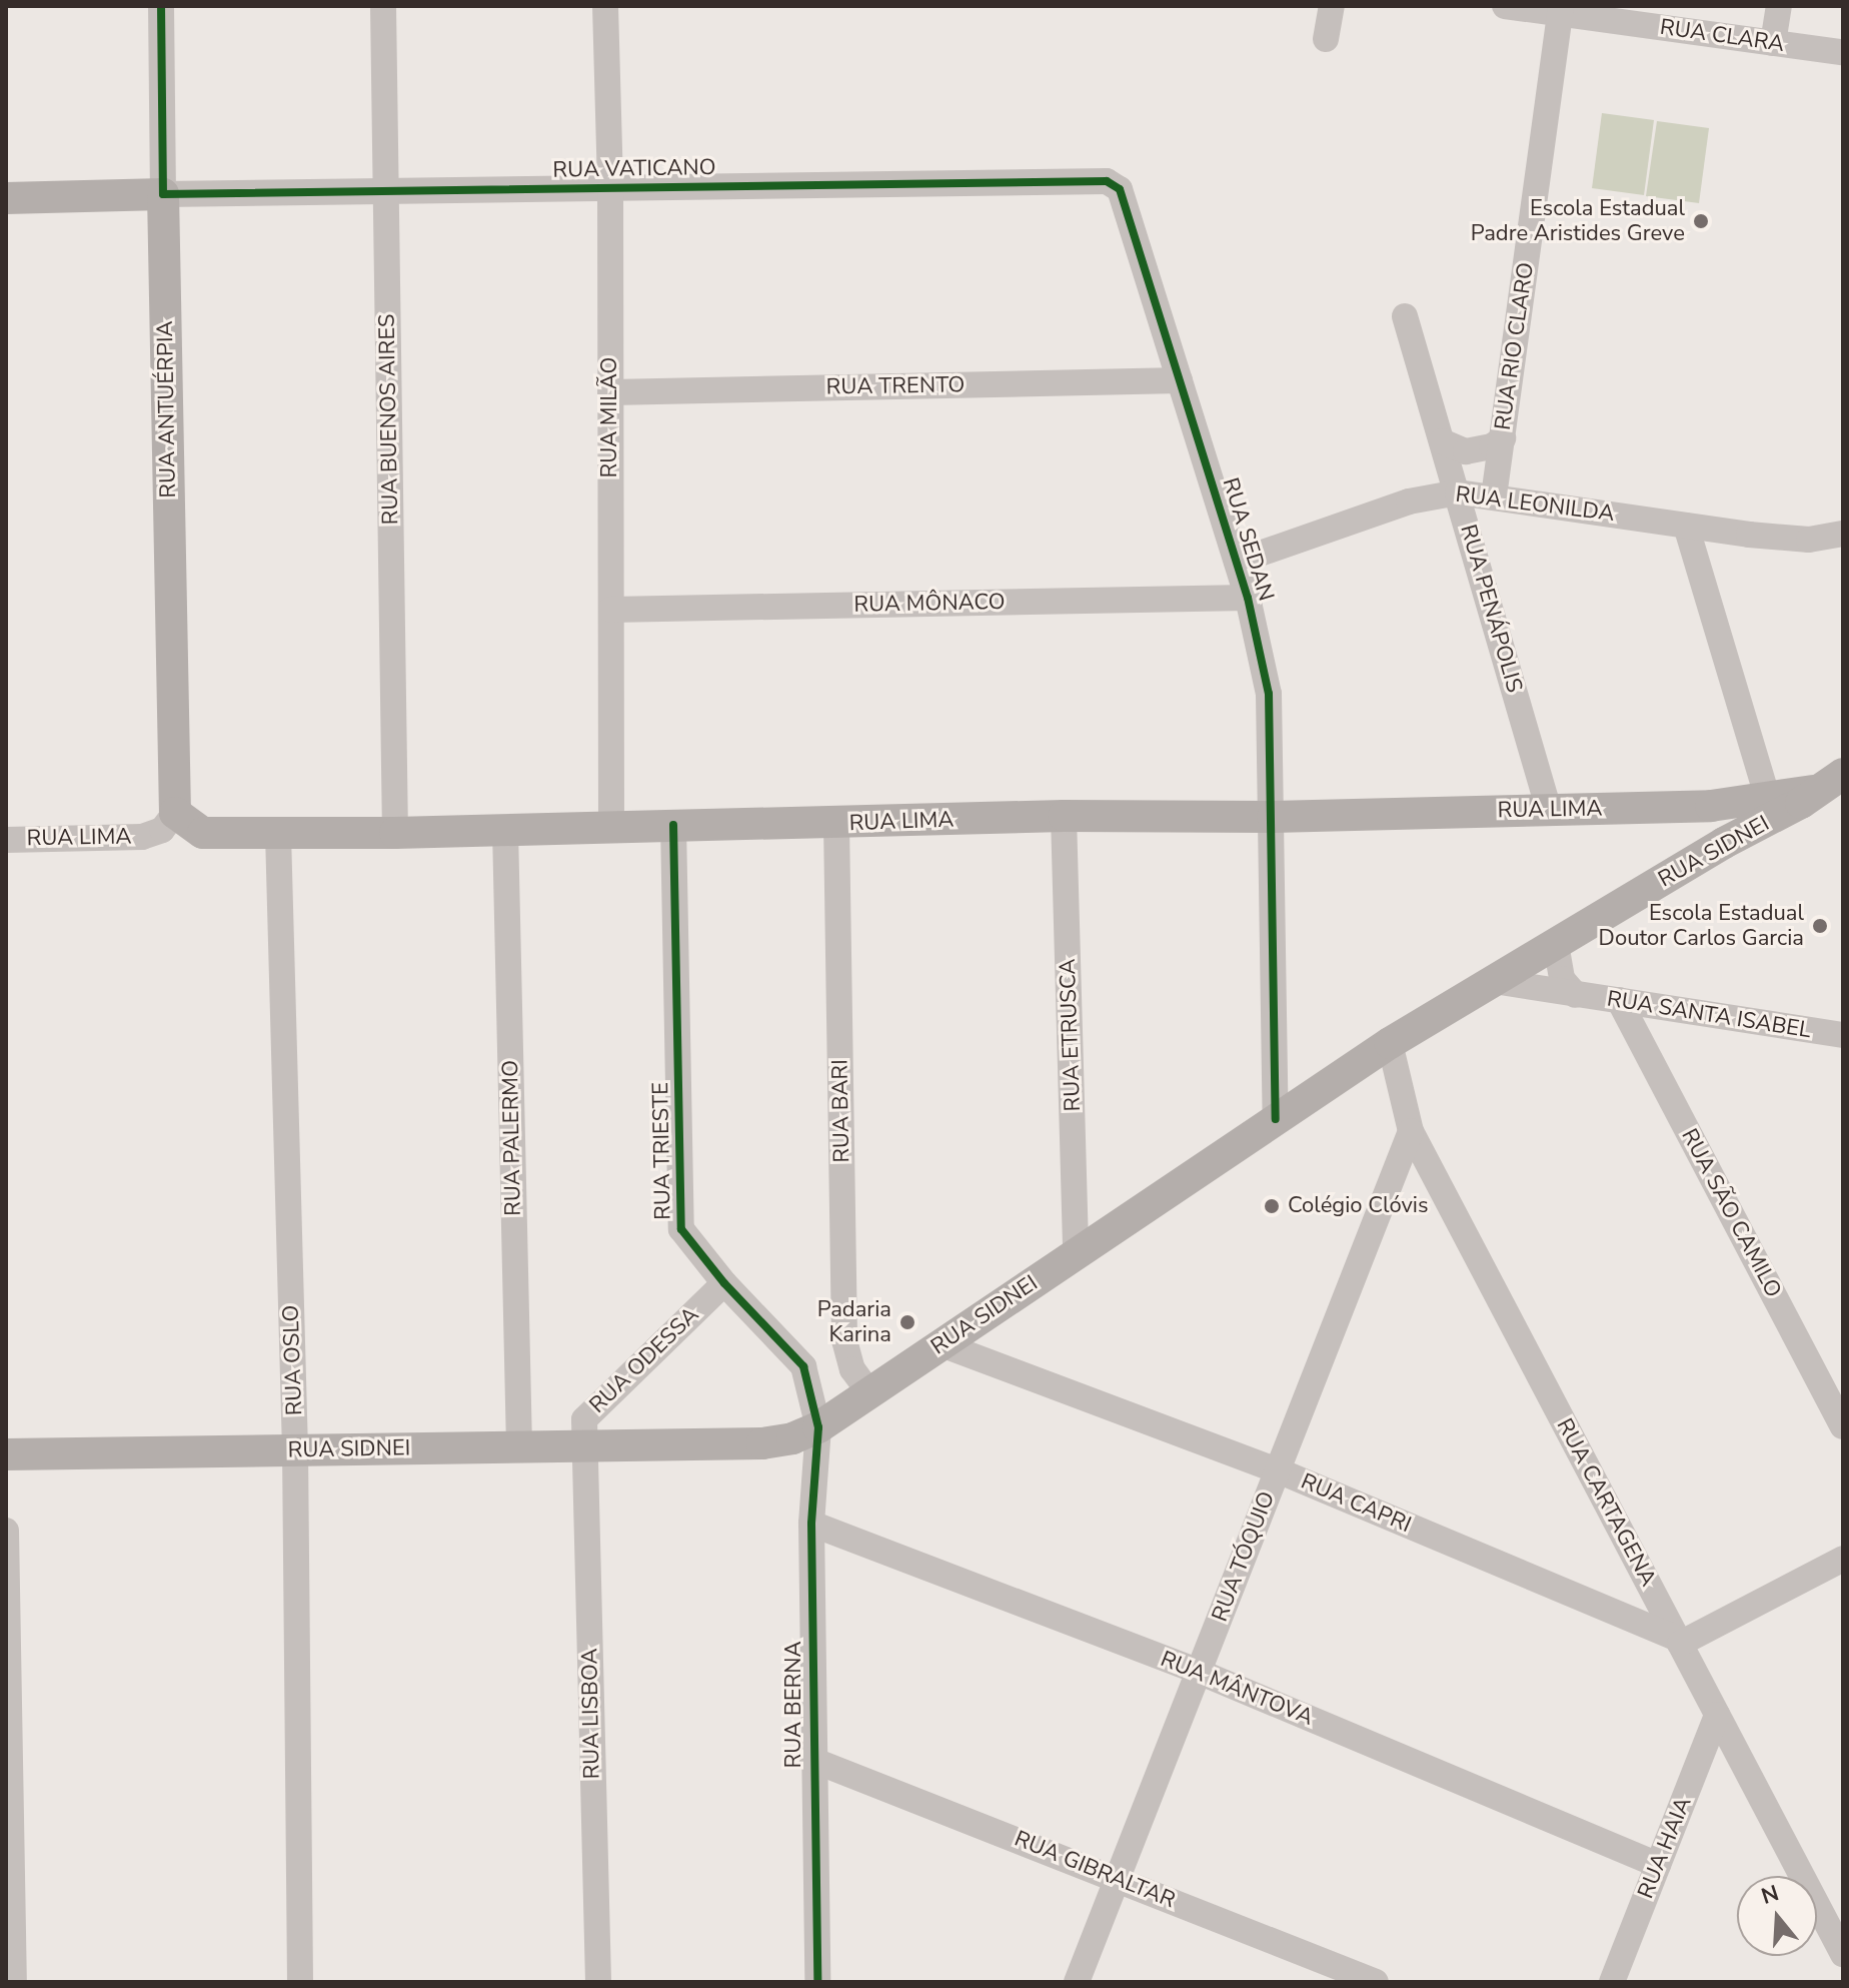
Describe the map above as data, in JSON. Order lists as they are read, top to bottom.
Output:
{
  "streets": {
    "main road": [
      "RUA VATICANO",
      "RUA ANTUÉRPIA",
      "RUA LIMA",
      "RUA SIDNEI"
    ],
    "street": [
      "RUA CLARA",
      "RUA RIO CLARO",
      "RUA TRENTO",
      "RUA MILÃO",
      "RUA BUENOS AIRES",
      "RUA LEONILDA",
      "RUA SEDAN",
      "RUA MÔNACO",
      "RUA PENÁPOLIS",
      "RUA SANTA ISABEL",
      "RUA ETRUSCA",
      "RUA BARI",
      "RUA PALERMO",
      "RUA TRIESTE",
      "RUA SÃO CAMILO",
      "RUA OSLO",
      "RUA ODESSA",
      "RUA CARTAGENA",
      "RUA CAPRI",
      "RUA TÓQUIO",
      "RUA MÂNTOVA",
      "RUA BERNA",
      "RUA LISBOA",
      "RUA HAIA",
      "RUA GIBRALTAR"
    ]
  },
  "crossings": [
    ["RUA CLARA", "RUA RIO CLARO"],
    ["RUA VATICANO", "RUA ANTUÉRPIA"],
    ["RUA VATICANO", "RUA MILÃO"],
    ["RUA VATICANO", "RUA BUENOS AIRES"],
    ["RUA VATICANO", "RUA SEDAN"],
    ["RUA RIO CLARO", "RUA LEONILDA"],
    ["RUA TRENTO", "RUA MILÃO"],
    ["RUA TRENTO", "RUA SEDAN"],
    ["RUA ANTUÉRPIA", "RUA LIMA"],
    ["RUA MILÃO", "RUA MÔNACO"],
    ["RUA MILÃO", "RUA LIMA"],
    ["RUA BUENOS AIRES", "RUA LIMA"],
    ["RUA LEONILDA", "RUA SEDAN"],
    ["RUA LEONILDA", "RUA PENÁPOLIS"],
    ["RUA SEDAN", "RUA MÔNACO"],
    ["RUA SEDAN", "RUA LIMA"],
    ["RUA SEDAN", "RUA SIDNEI"],
    ["RUA PENÁPOLIS", "RUA LIMA"],
    ["RUA LIMA", "RUA SIDNEI"],
    ["RUA LIMA", "RUA ETRUSCA"],
    ["RUA LIMA", "RUA BARI"],
    ["RUA LIMA", "RUA PALERMO"],
    ["RUA LIMA", "RUA TRIESTE"],
    ["RUA LIMA", "RUA OSLO"],
    ["RUA SIDNEI", "RUA SANTA ISABEL"],
    ["RUA SIDNEI", "RUA ETRUSCA"],
    ["RUA SIDNEI", "RUA PALERMO"],
    ["RUA SIDNEI", "RUA TRIESTE"],
    ["RUA SIDNEI", "RUA OSLO"],
    ["RUA SIDNEI", "RUA ODESSA"],
    ["RUA SIDNEI", "RUA CARTAGENA"],
    ["RUA SIDNEI", "RUA CAPRI"],
    ["RUA SIDNEI", "RUA BERNA"],
    ["RUA SIDNEI", "RUA LISBOA"],
    ["RUA SANTA ISABEL", "RUA SÃO CAMILO"],
    ["RUA TRIESTE", "RUA ODESSA"],
    ["RUA TRIESTE", "RUA BERNA"],
    ["RUA ODESSA", "RUA LISBOA"],
    ["RUA CARTAGENA", "RUA CAPRI"],
    ["RUA CARTAGENA", "RUA TÓQUIO"],
    ["RUA CARTAGENA", "RUA HAIA"],
    ["RUA CAPRI", "RUA TÓQUIO"],
    ["RUA TÓQUIO", "RUA MÂNTOVA"],
    ["RUA TÓQUIO", "RUA GIBRALTAR"],
    ["RUA MÂNTOVA", "RUA BERNA"],
    ["RUA MÂNTOVA", "RUA HAIA"],
    ["RUA BERNA", "RUA GIBRALTAR"]
  ],
  "places": [
    "Escola Estadual Padre Aristides Greve",
    "Escola Estadual Doutor Carlos Garcia",
    "Colégio Clóvis",
    "Padaria Karina"
  ],
  "north": "top"
}
